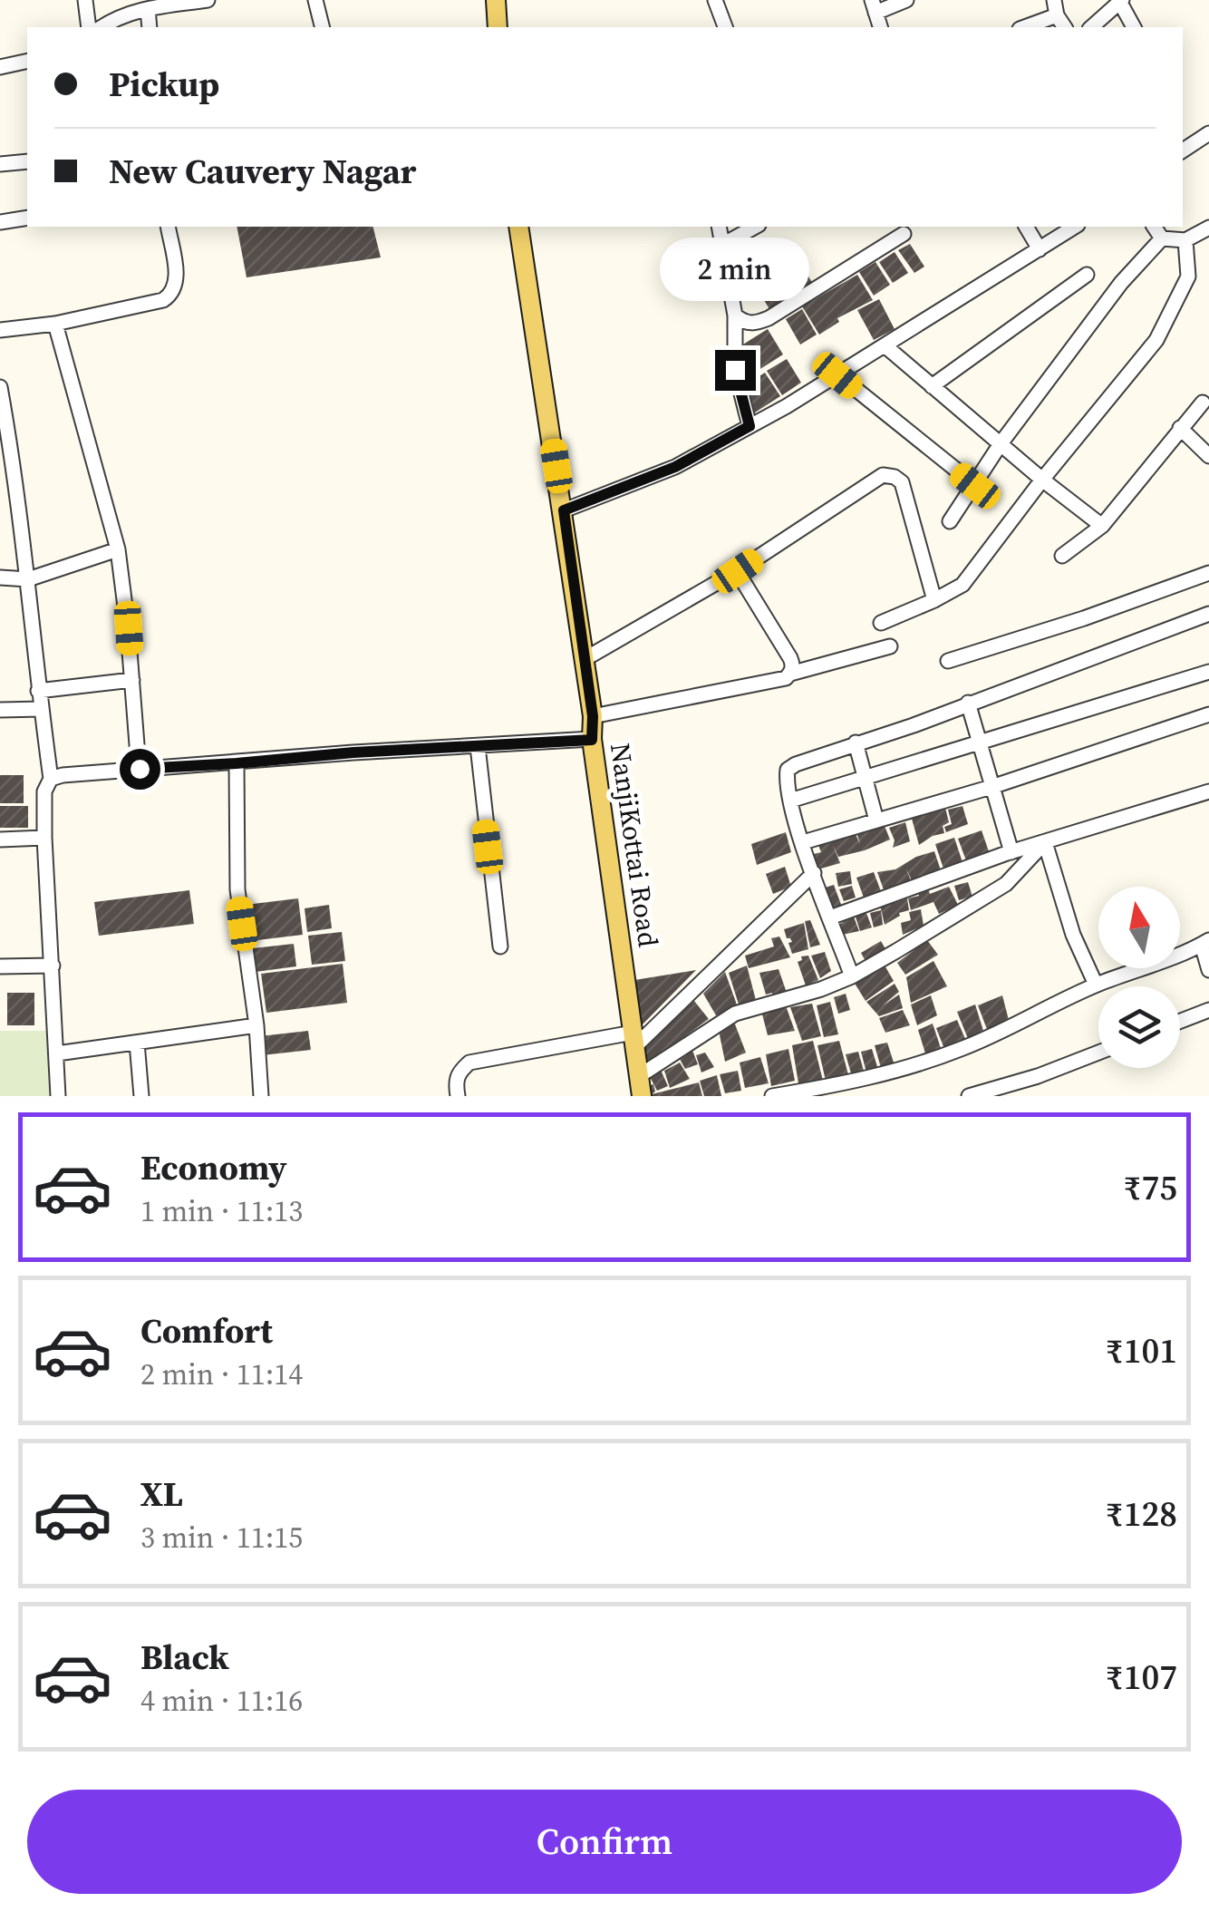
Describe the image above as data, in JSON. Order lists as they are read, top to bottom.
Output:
{
  "streets": {
    "main road": ["NanjiKottai Road"]
  },
  "north": "top",
  "page": {
    "banner": ["Pickup", "New Cauvery Nagar"],
    "bubble": "2 min",
    "list": [
      {
        "name": "Economy",
        "note": "1 min · 11:13",
        "value": "₹75"
      },
      {
        "name": "Comfort",
        "note": "2 min · 11:14",
        "value": "₹101"
      },
      {
        "name": "XL",
        "note": "3 min · 11:15",
        "value": "₹128"
      },
      {
        "name": "Black",
        "note": "4 min · 11:16",
        "value": "₹107"
      }
    ],
    "buttons": "Confirm"
  }
}
